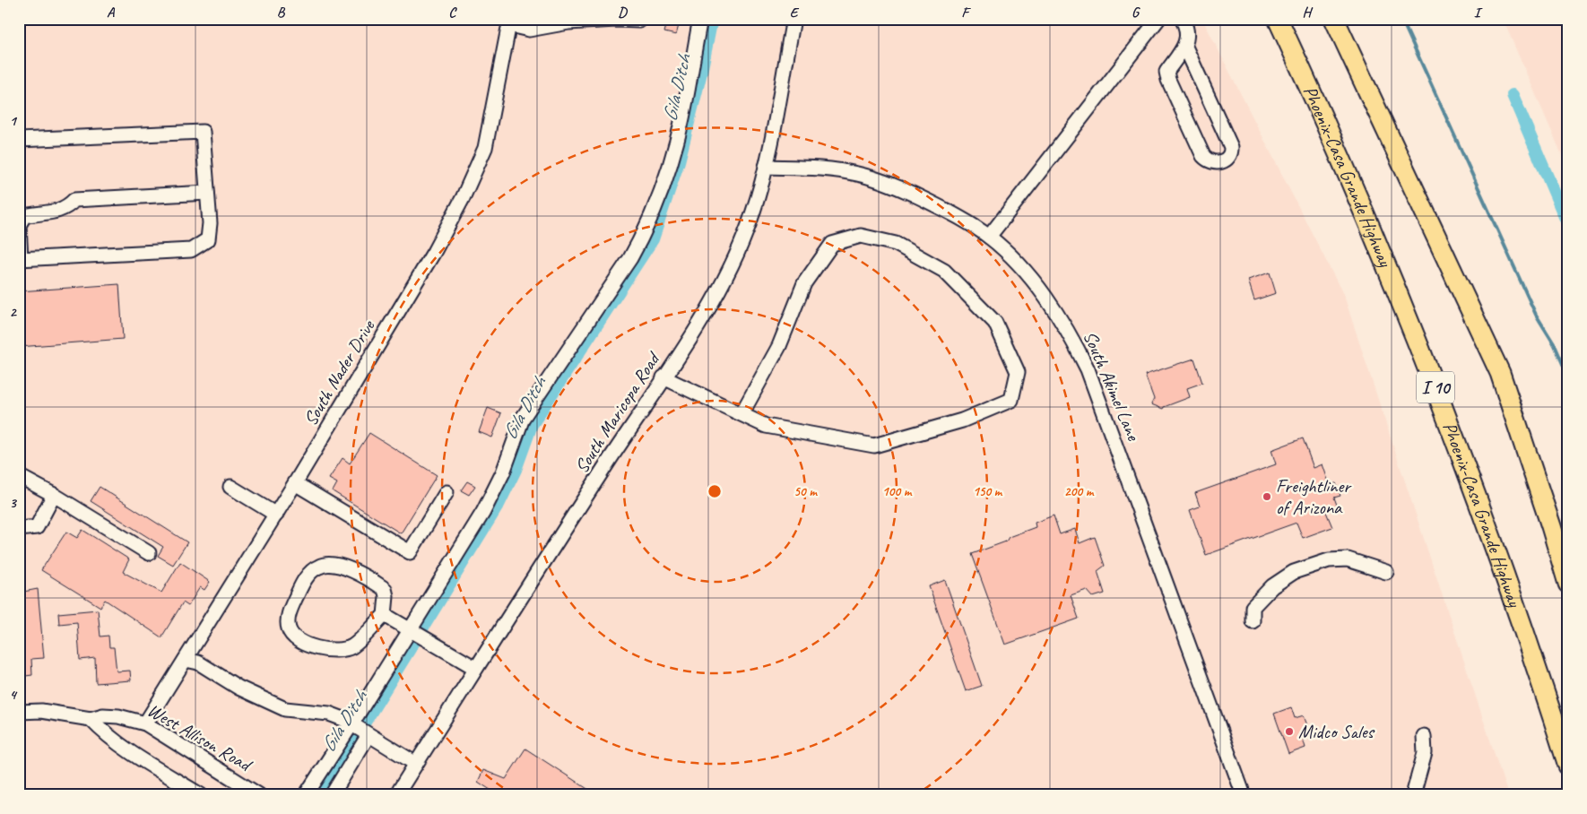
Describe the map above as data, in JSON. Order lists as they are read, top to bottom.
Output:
{
  "streets": {
    "highway": ["Phoenix-Casa Grande Highway", "I 10"],
    "street": [
      "South Nader Drive",
      "South Akimel Lane",
      "South Maricopa Road",
      "West Allison Road"
    ]
  },
  "crossings": [
    ["South Nader Drive", "West Allison Road"],
    ["South Akimel Lane", "South Maricopa Road"]
  ],
  "water": ["Gila Ditch"],
  "places": ["Freightliner of Arizona", "Midco Sales"],
  "grid": {
    "columns": [
      "A",
      "B",
      "C",
      "D",
      "E",
      "F",
      "G",
      "H",
      "I"
    ],
    "rows": [
      "1",
      "2",
      "3",
      "4"
    ]
  },
  "rings": [
    "50 m",
    "100 m",
    "150 m",
    "200 m"
  ]
}
